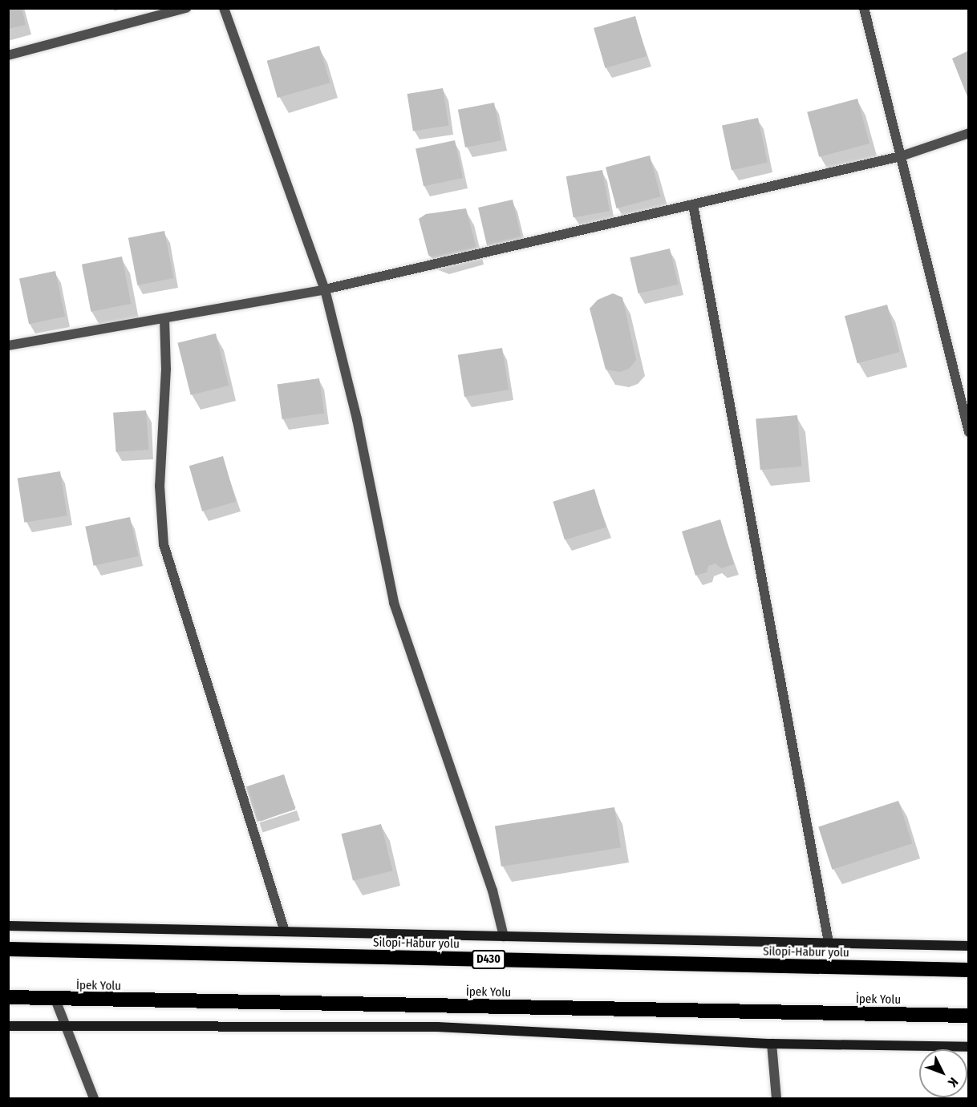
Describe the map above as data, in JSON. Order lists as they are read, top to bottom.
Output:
{
  "streets": {
    "highway": ["Silopi-Habur yolu", "D430", "İpek Yolu"]
  },
  "north": "bottom right"
}
